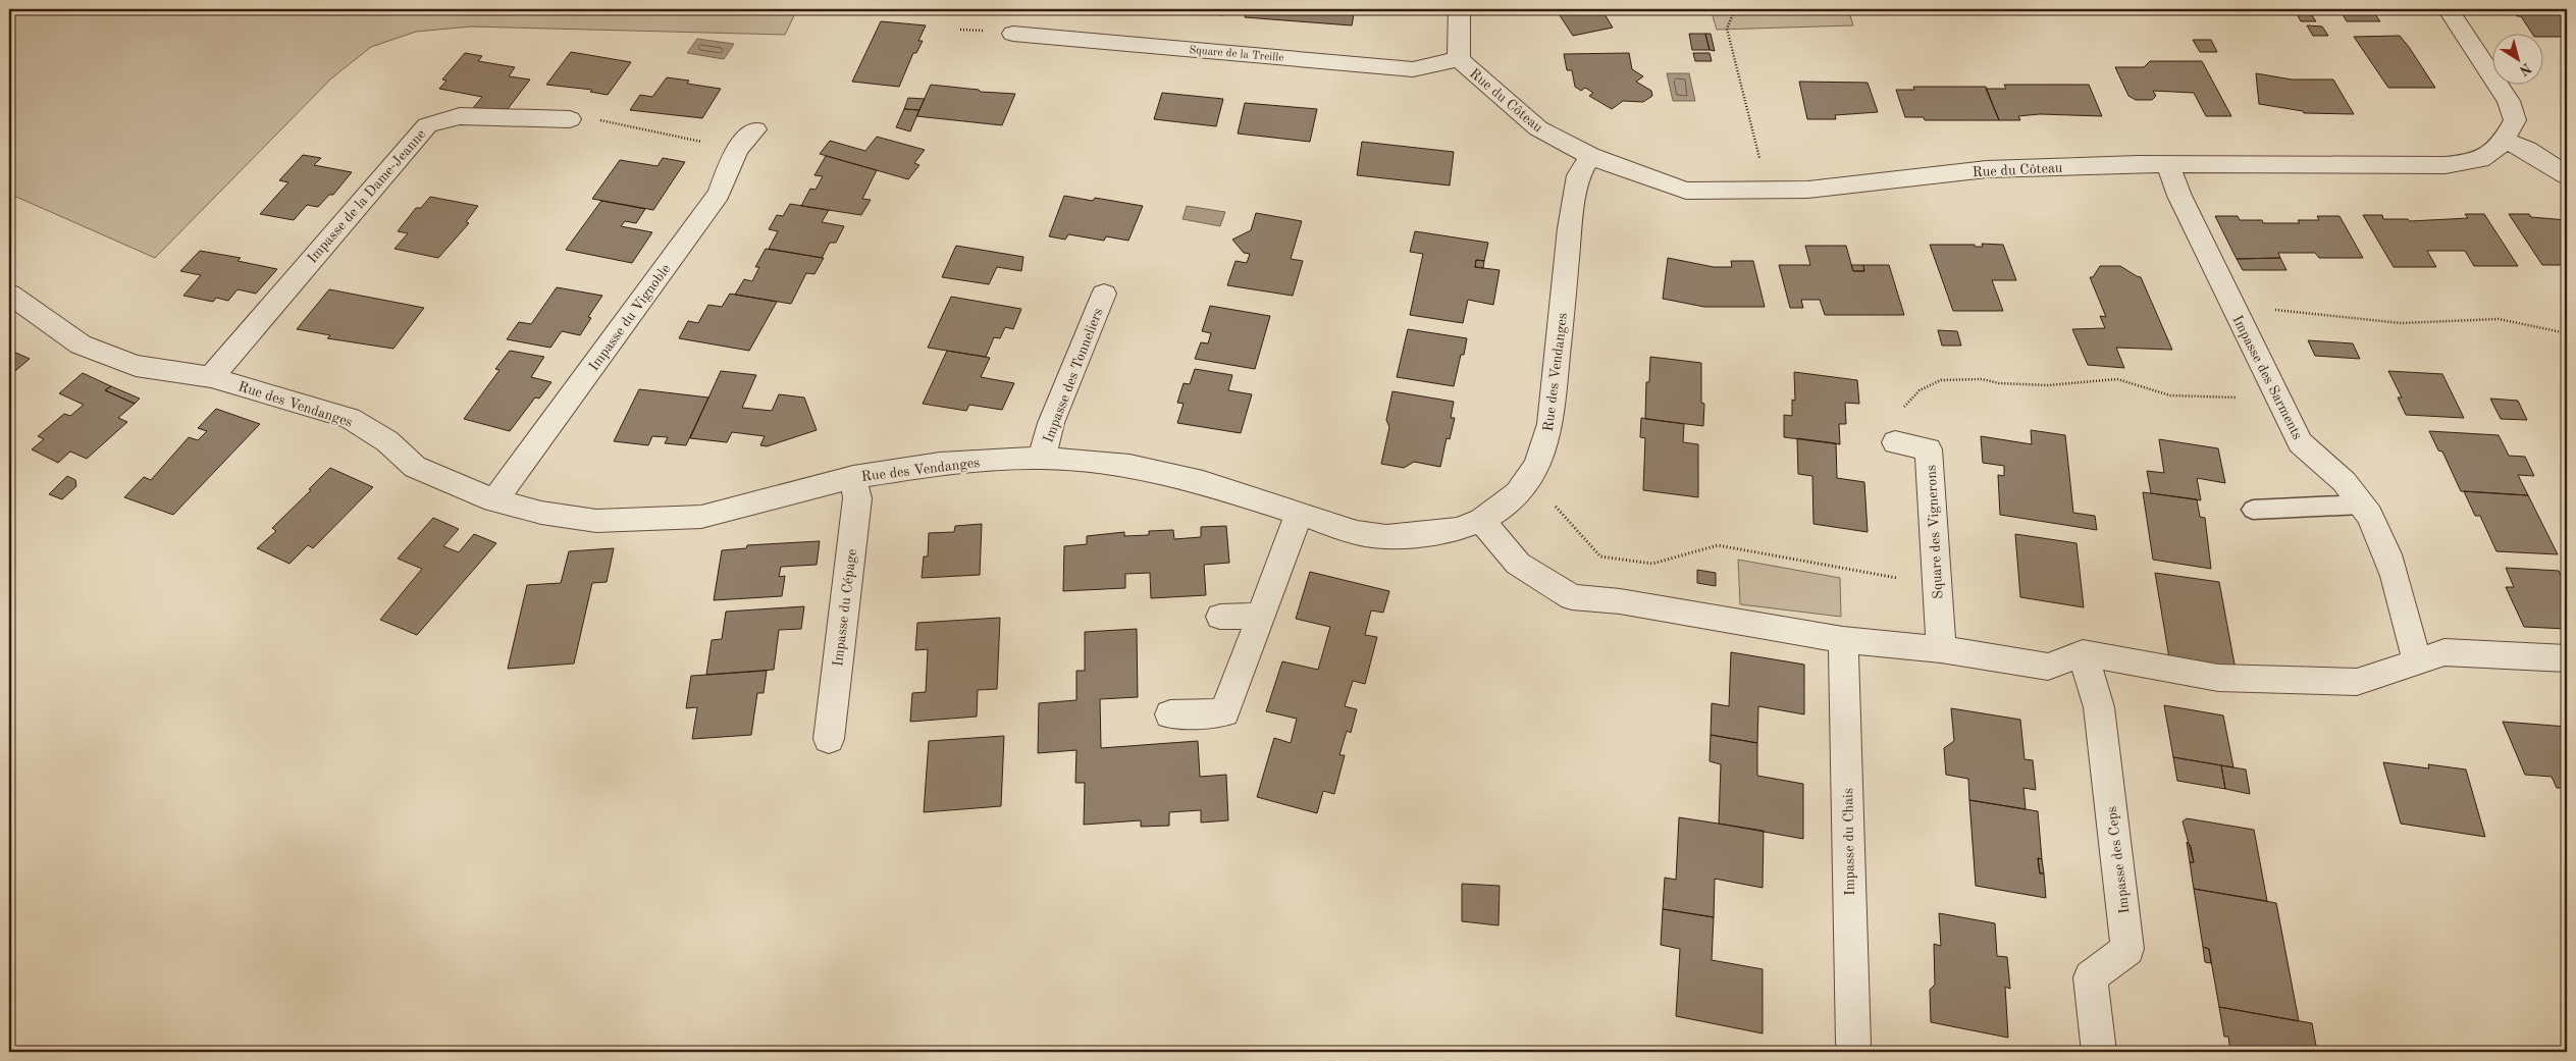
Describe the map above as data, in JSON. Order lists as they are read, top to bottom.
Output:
{
  "streets": {
    "street": [
      "Square de la Treille",
      "Rue du Côteau",
      "Impasse de la Dame-Jeanne",
      "Impasse du Vignoble",
      "Rue des Vendanges",
      "Impasse des Tonneliers",
      "Impasse des Sarments",
      "Square des Vignerons",
      "Impasse du Cépage",
      "Impasse du Chais",
      "Impasse des Ceps"
    ]
  },
  "crossings": [
    ["Square de la Treille", "Rue du Côteau"],
    ["Rue du Côteau", "Rue des Vendanges"],
    ["Rue du Côteau", "Impasse des Sarments"],
    ["Impasse de la Dame-Jeanne", "Rue des Vendanges"],
    ["Impasse du Vignoble", "Rue des Vendanges"],
    ["Rue des Vendanges", "Impasse des Tonneliers"],
    ["Rue des Vendanges", "Impasse du Cépage"]
  ],
  "north": "bottom right"
}
